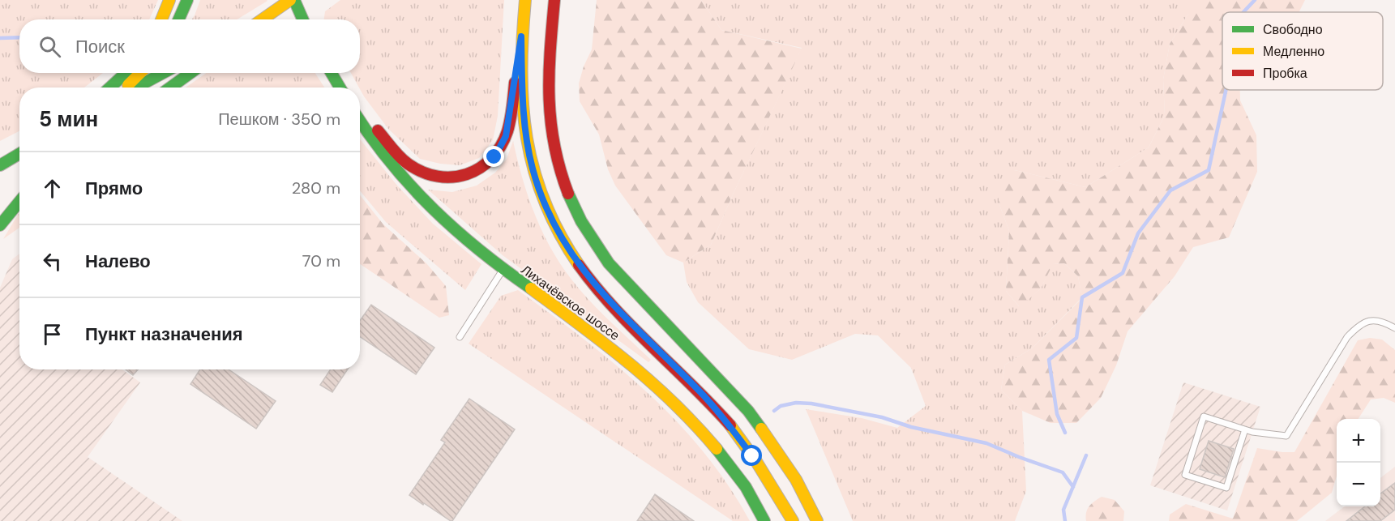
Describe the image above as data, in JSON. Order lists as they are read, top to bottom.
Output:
{
  "streets": {
    "main road": ["Лихачёвское шоссе"]
  },
  "legend": ["Свободно", "Медленно", "Пробка"],
  "page": {
    "search": "Поиск",
    "heading": ["5 мин", "Пешком · 350 m"],
    "list": [
      ["Прямо", "280 m"],
      ["Налево", "70 m"],
      "Пункт назначения"
    ],
    "map_buttons": ["+", "−"]
  }
}
